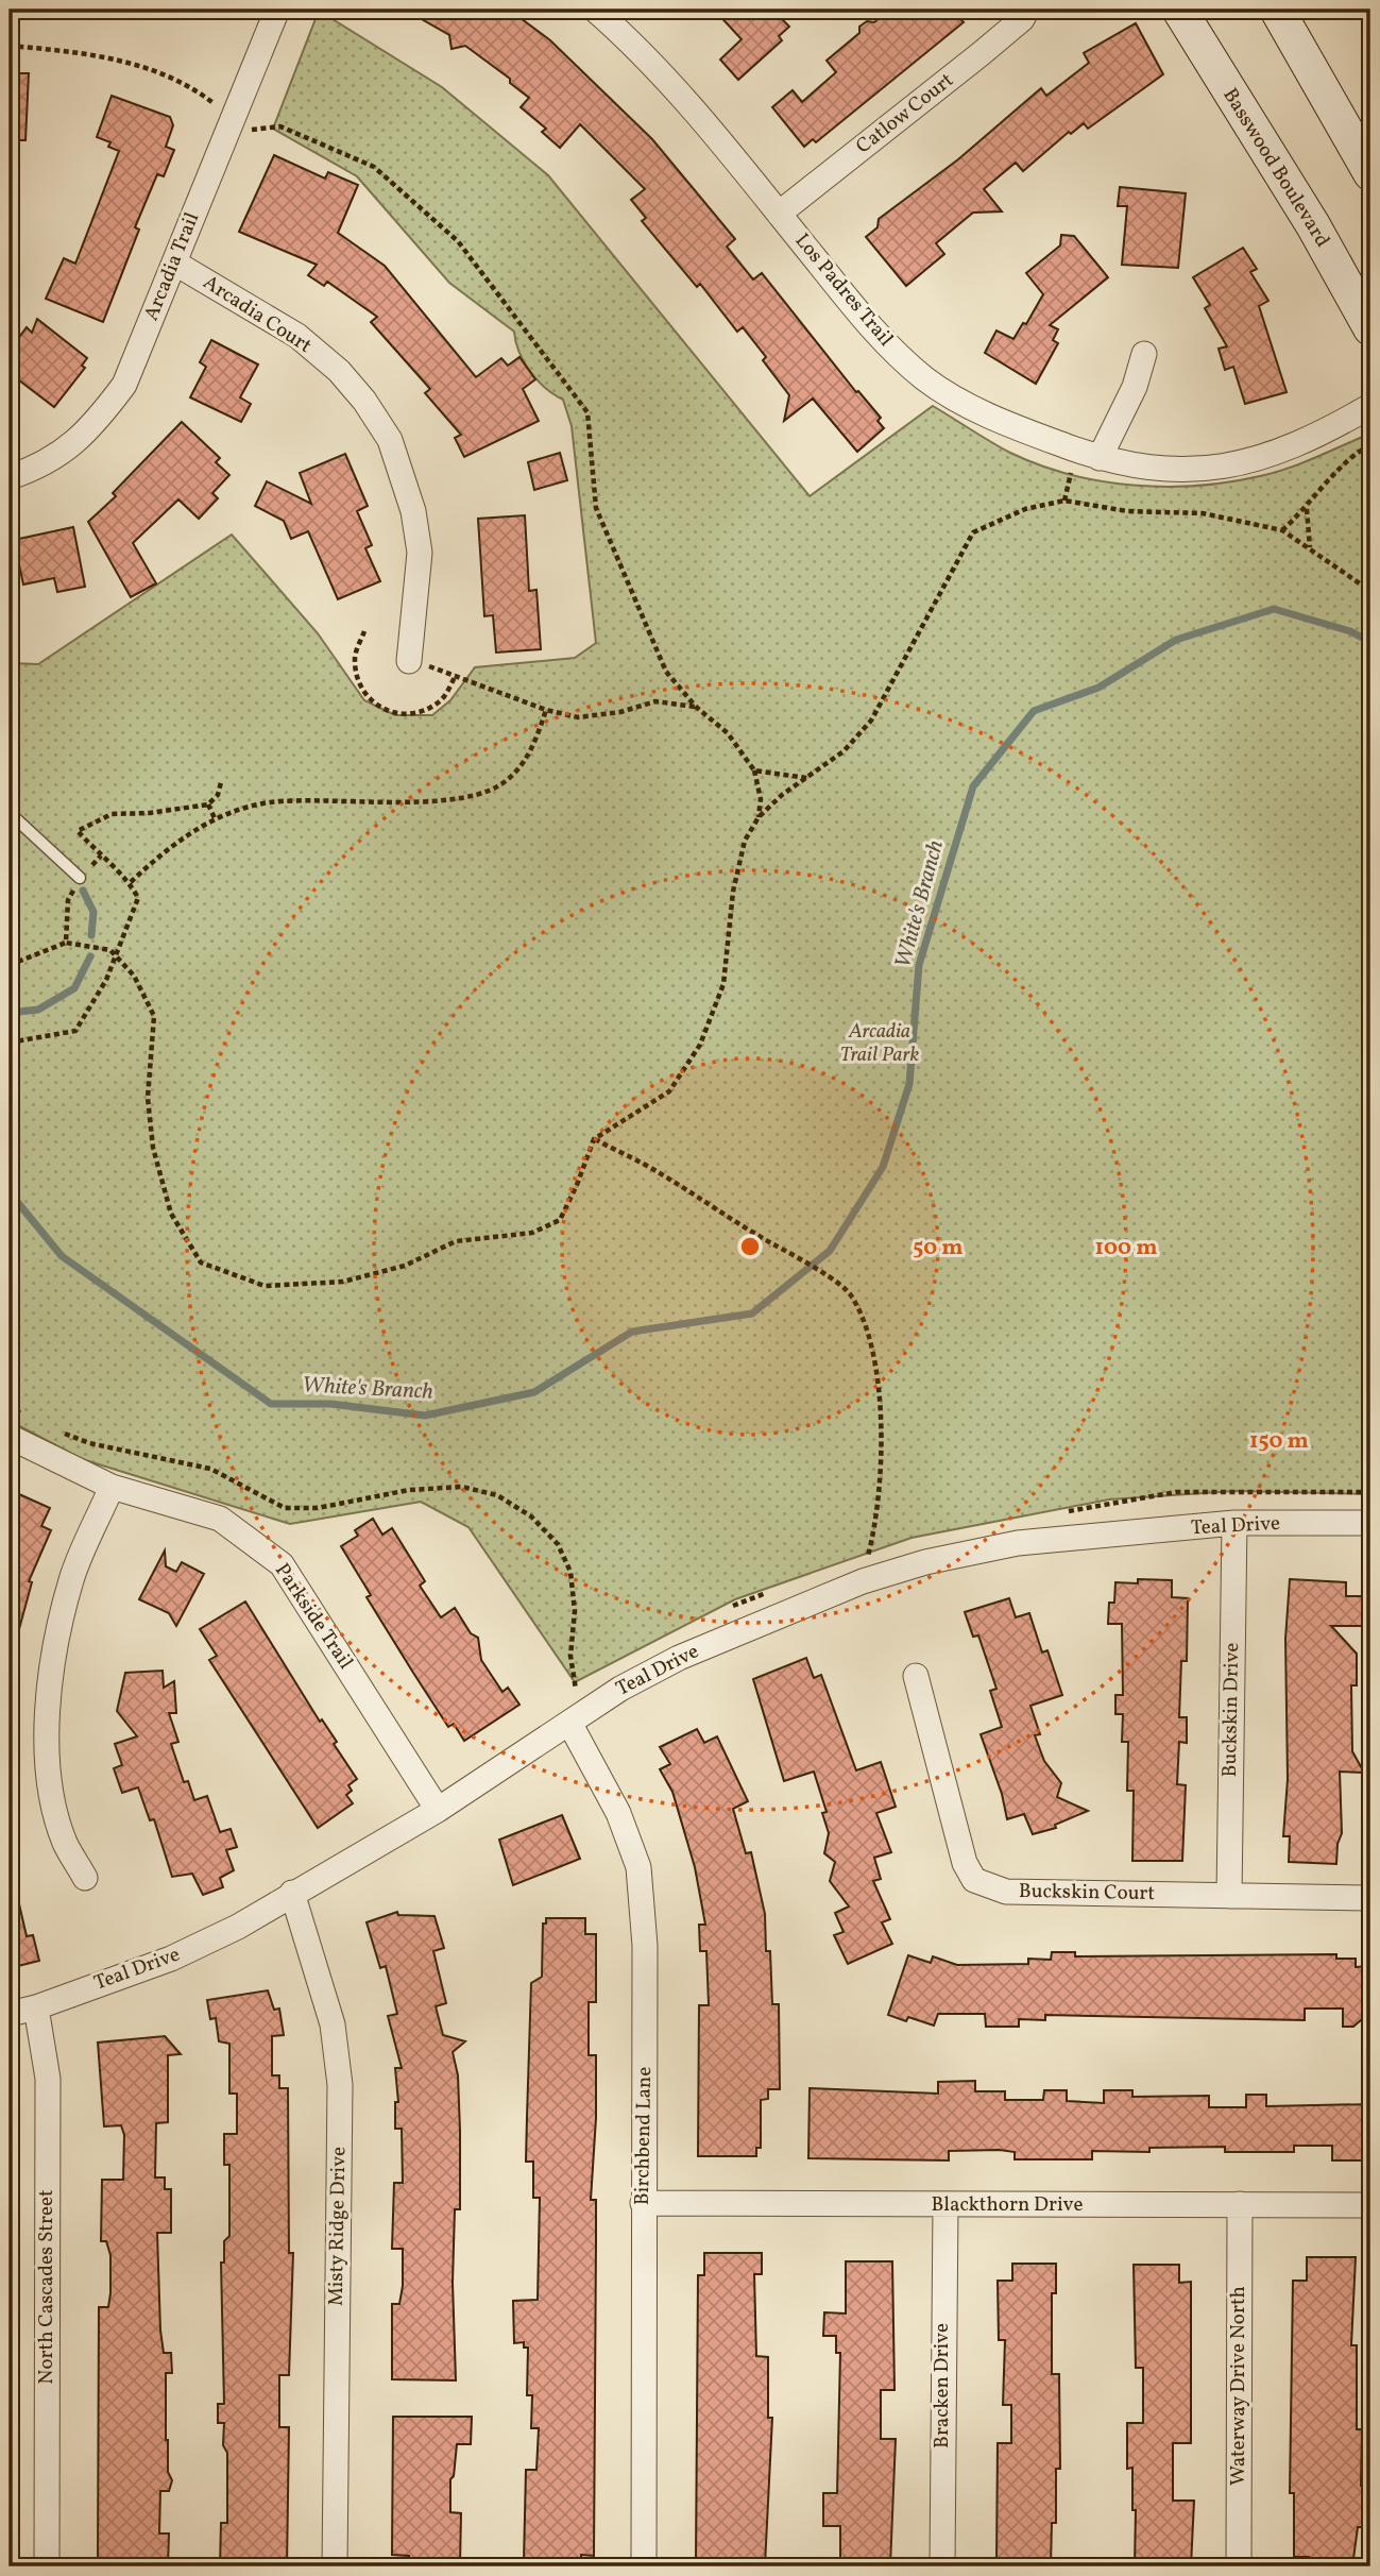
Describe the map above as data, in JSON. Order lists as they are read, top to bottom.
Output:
{
  "streets": {
    "main road": ["Basswood Boulevard"],
    "street": [
      "Catlow Court",
      "Arcadia Trail",
      "Los Padres Trail",
      "Arcadia Court",
      "Teal Drive",
      "Parkside Trail",
      "Buckskin Drive",
      "Buckskin Court",
      "Birchbend Lane",
      "Blackthorn Drive",
      "Misty Ridge Drive",
      "North Cascades Street",
      "Bracken Drive",
      "Waterway Drive North"
    ]
  },
  "crossings": [
    ["Catlow Court", "Los Padres Trail"],
    ["Arcadia Trail", "Arcadia Court"],
    ["Teal Drive", "Parkside Trail"],
    ["Teal Drive", "Buckskin Drive"],
    ["Teal Drive", "Birchbend Lane"],
    ["Teal Drive", "Misty Ridge Drive"],
    ["Teal Drive", "North Cascades Street"],
    ["Buckskin Drive", "Buckskin Court"],
    ["Birchbend Lane", "Blackthorn Drive"],
    ["Blackthorn Drive", "Bracken Drive"],
    ["Blackthorn Drive", "Waterway Drive North"]
  ],
  "water": ["White's Branch"],
  "parks": ["Arcadia Trail Park"],
  "rings": ["50 m", "100 m", "150 m"]
}
